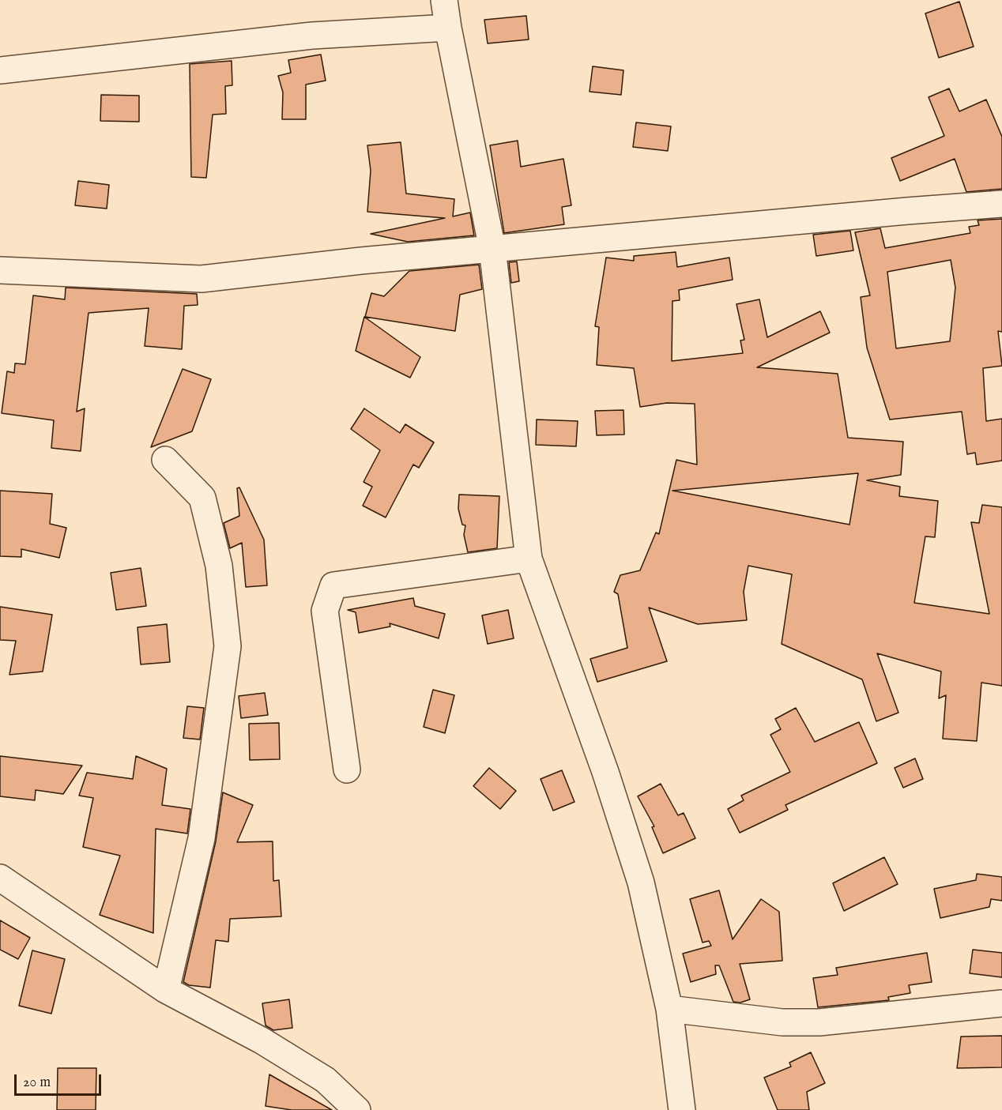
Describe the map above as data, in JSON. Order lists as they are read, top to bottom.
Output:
{
  "scale_bar": "20 m"
}
